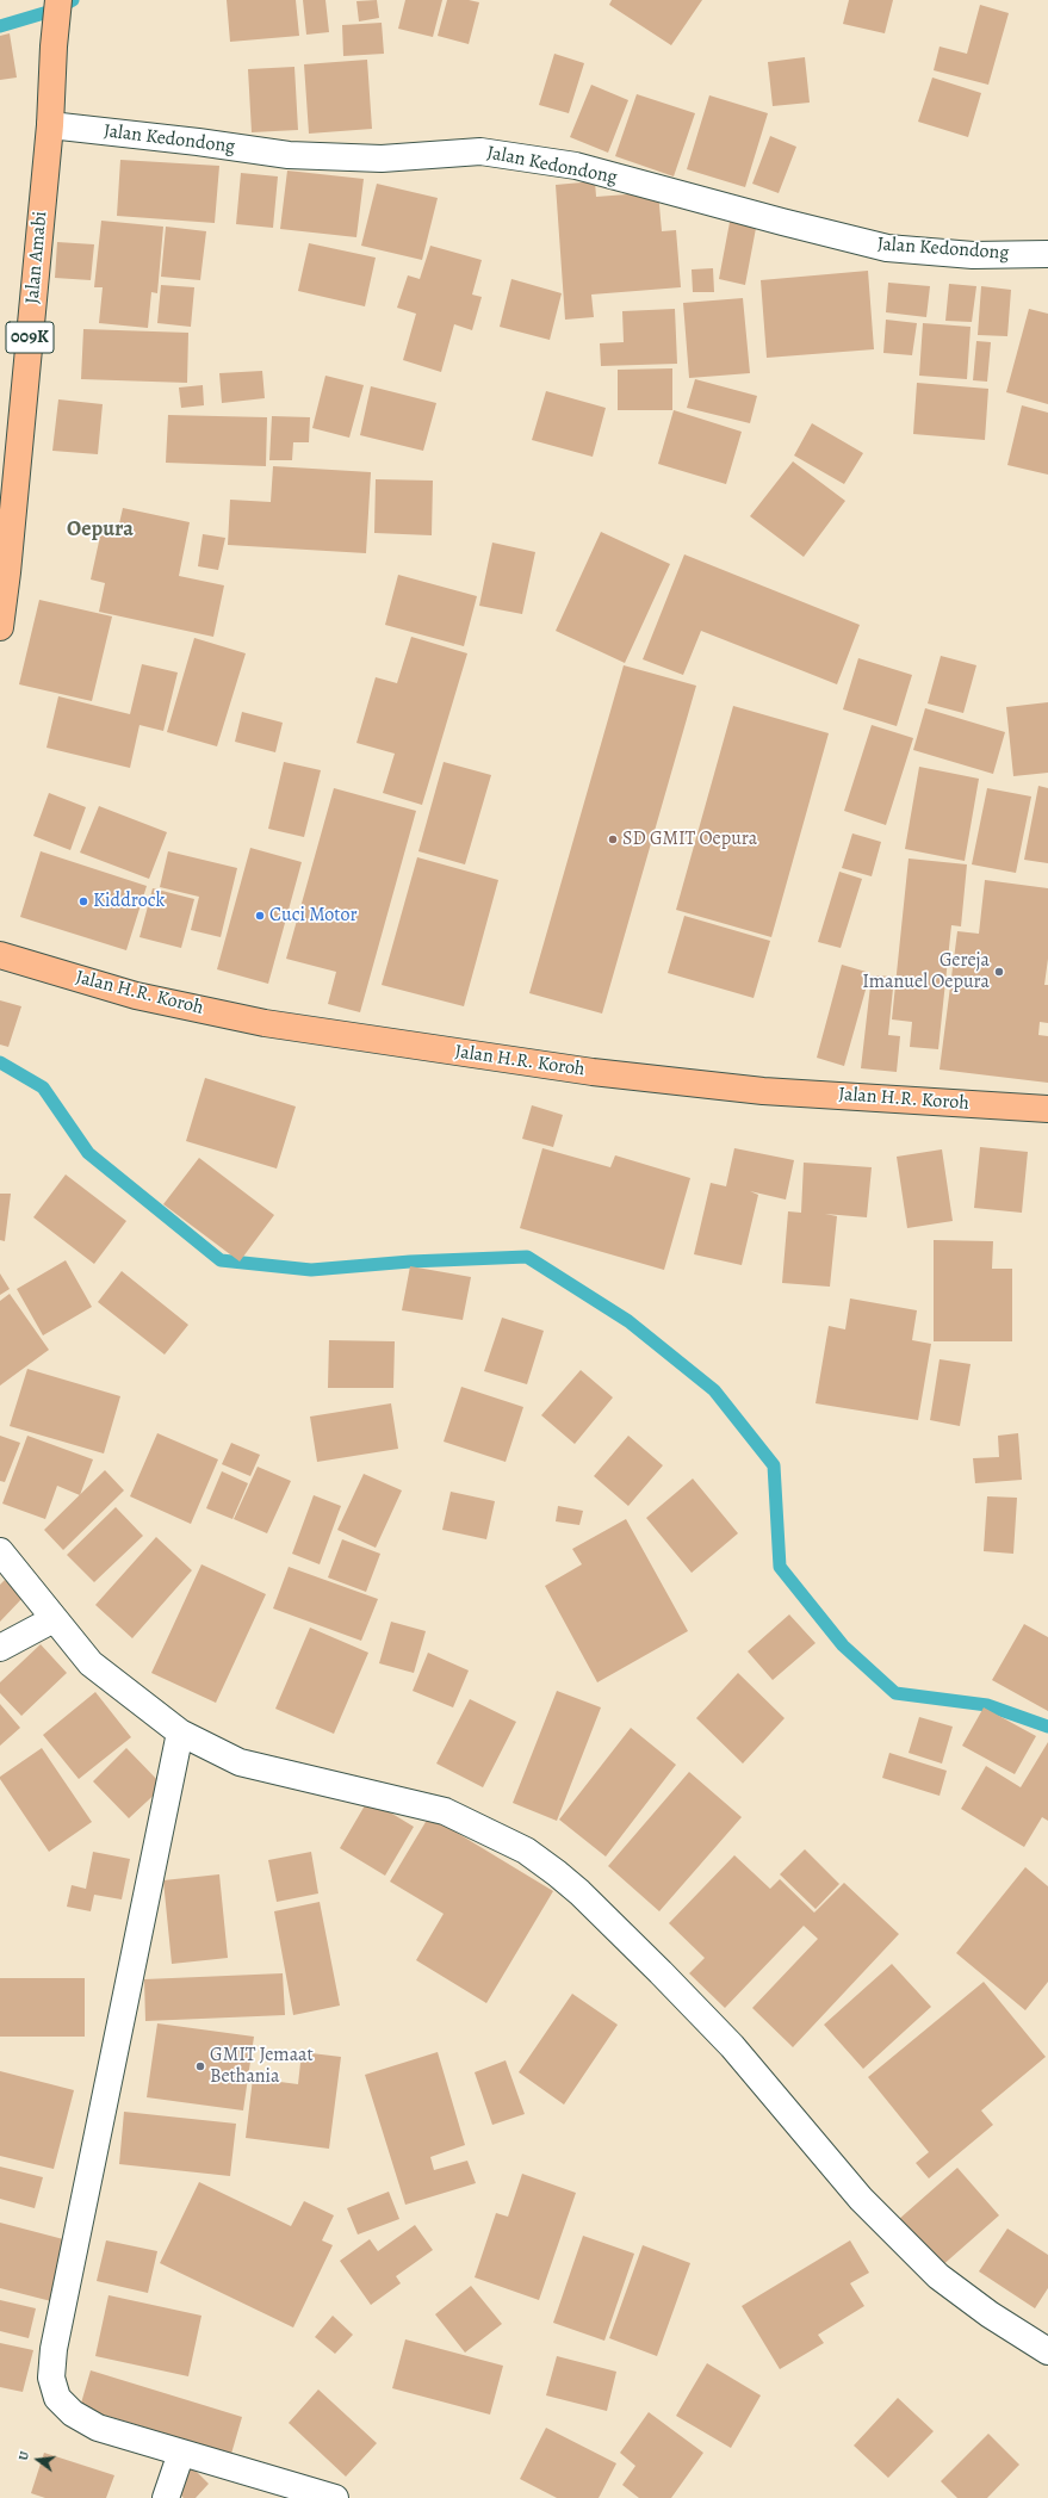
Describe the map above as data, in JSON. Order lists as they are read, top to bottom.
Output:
{
  "streets": {
    "main road": ["Jalan Amabi", "009K", "Jalan H.R. Koroh"],
    "street": ["Jalan Kedondong"]
  },
  "crossings": [
    ["Jalan Kedondong", "Jalan Amabi"]
  ],
  "districts": ["Oepura"],
  "places": [
    "SD GMIT Oepura",
    "Kiddrock",
    "Cuci Motor",
    "Gereja Imanuel Oepura",
    "GMIT Jemaat Bethania"
  ],
  "north": "left"
}
